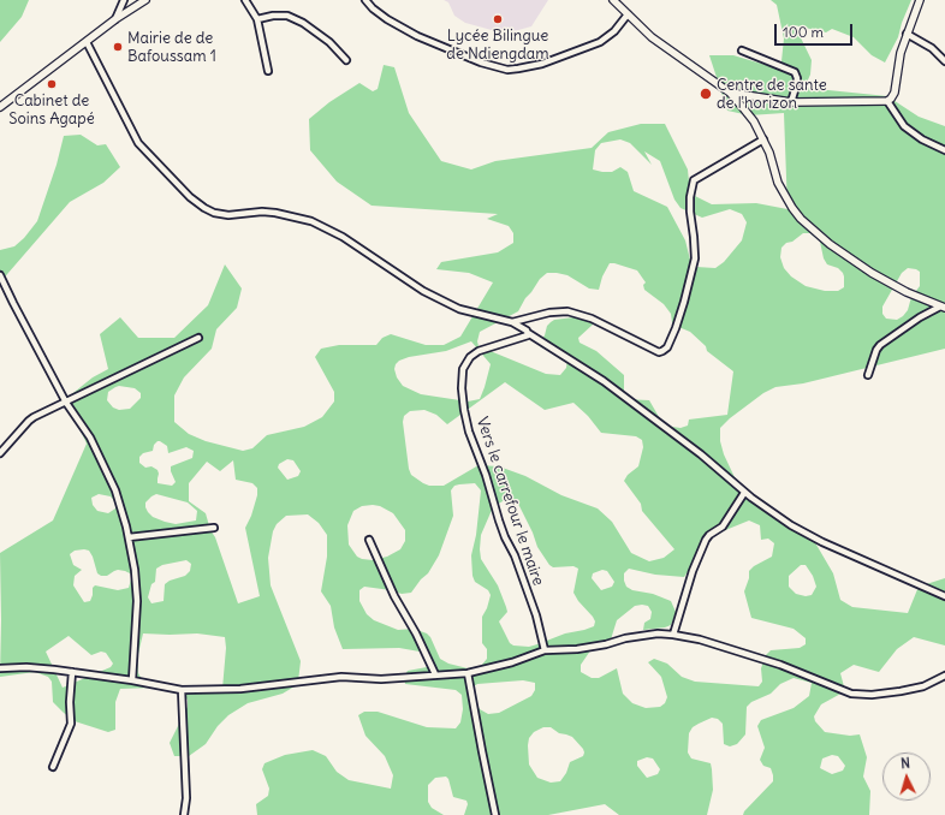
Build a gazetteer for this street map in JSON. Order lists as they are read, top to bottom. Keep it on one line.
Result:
{"streets":{"street":["Vers le carrefour le maire"]},"places":["Lycée Bilingue de Ndiengdam","Mairie de de Bafoussam 1","Cabinet de Soins Agapé","Centre de sante de l'horizon"],"scale_bar":"100 m","north":"top"}
